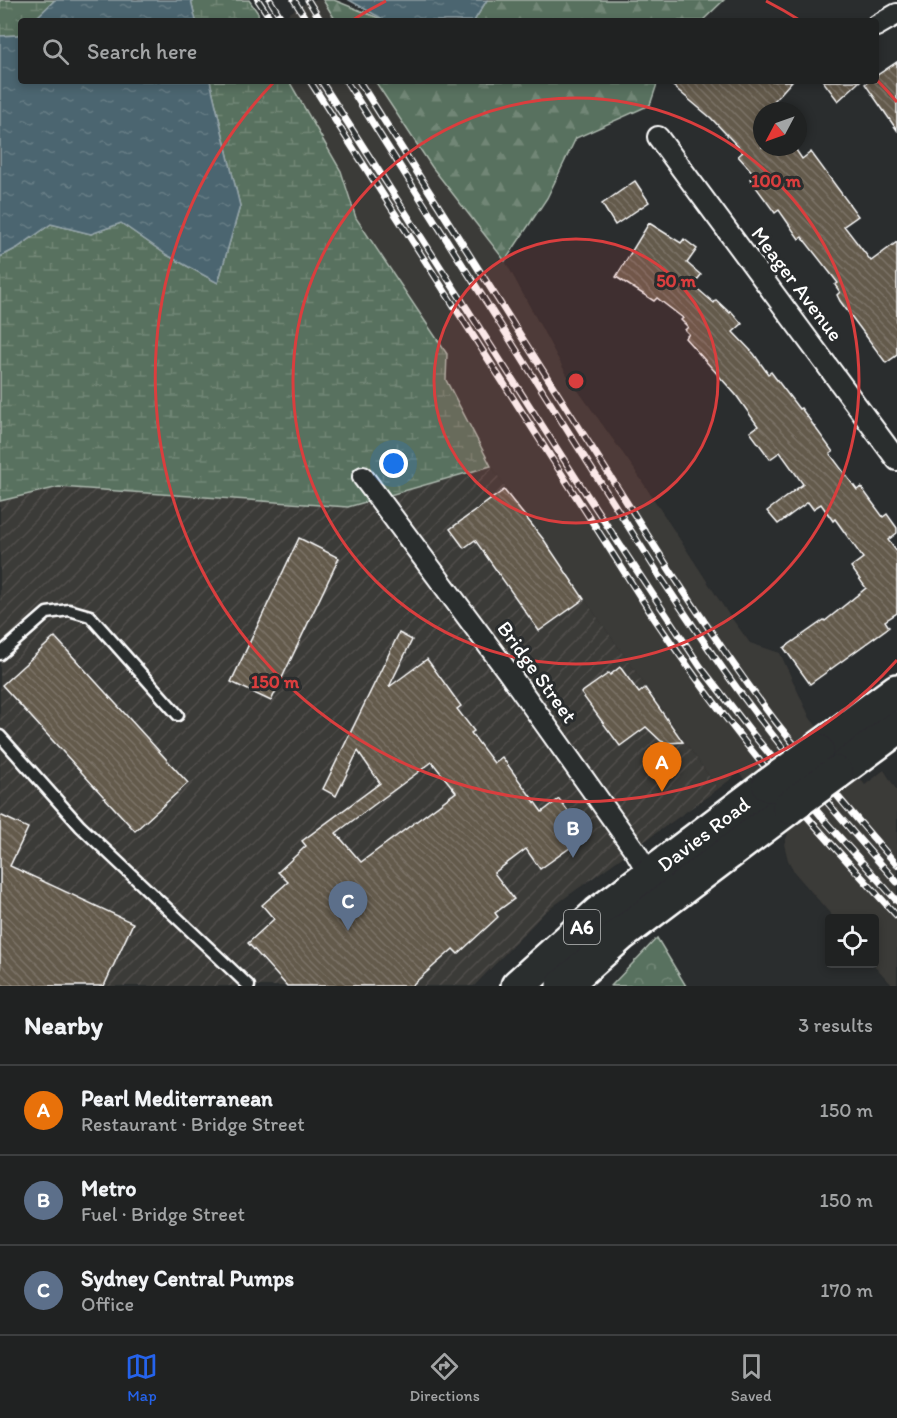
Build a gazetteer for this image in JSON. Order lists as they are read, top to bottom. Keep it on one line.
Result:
{"streets":{"highway":["Davies Road","A6"],"street":["Meager Avenue","Bridge Street"]},"crossings":[["Bridge Street","Davies Road"]],"north":"bottom left","page":{"search":"Search here","pins":["A","B","C"],"heading":["Nearby","3 results"],"list":[{"mark":"A","name":"Pearl Mediterranean","note":"Restaurant · Bridge Street","value":"150 m"},{"mark":"B","name":"Metro","note":"Fuel · Bridge Street","value":"150 m"},{"mark":"C","name":"Sydney Central Pumps","note":"Office","value":"170 m"}],"nav":["Map","Directions","Saved"]},"rings":["100 m","50 m","150 m"]}
